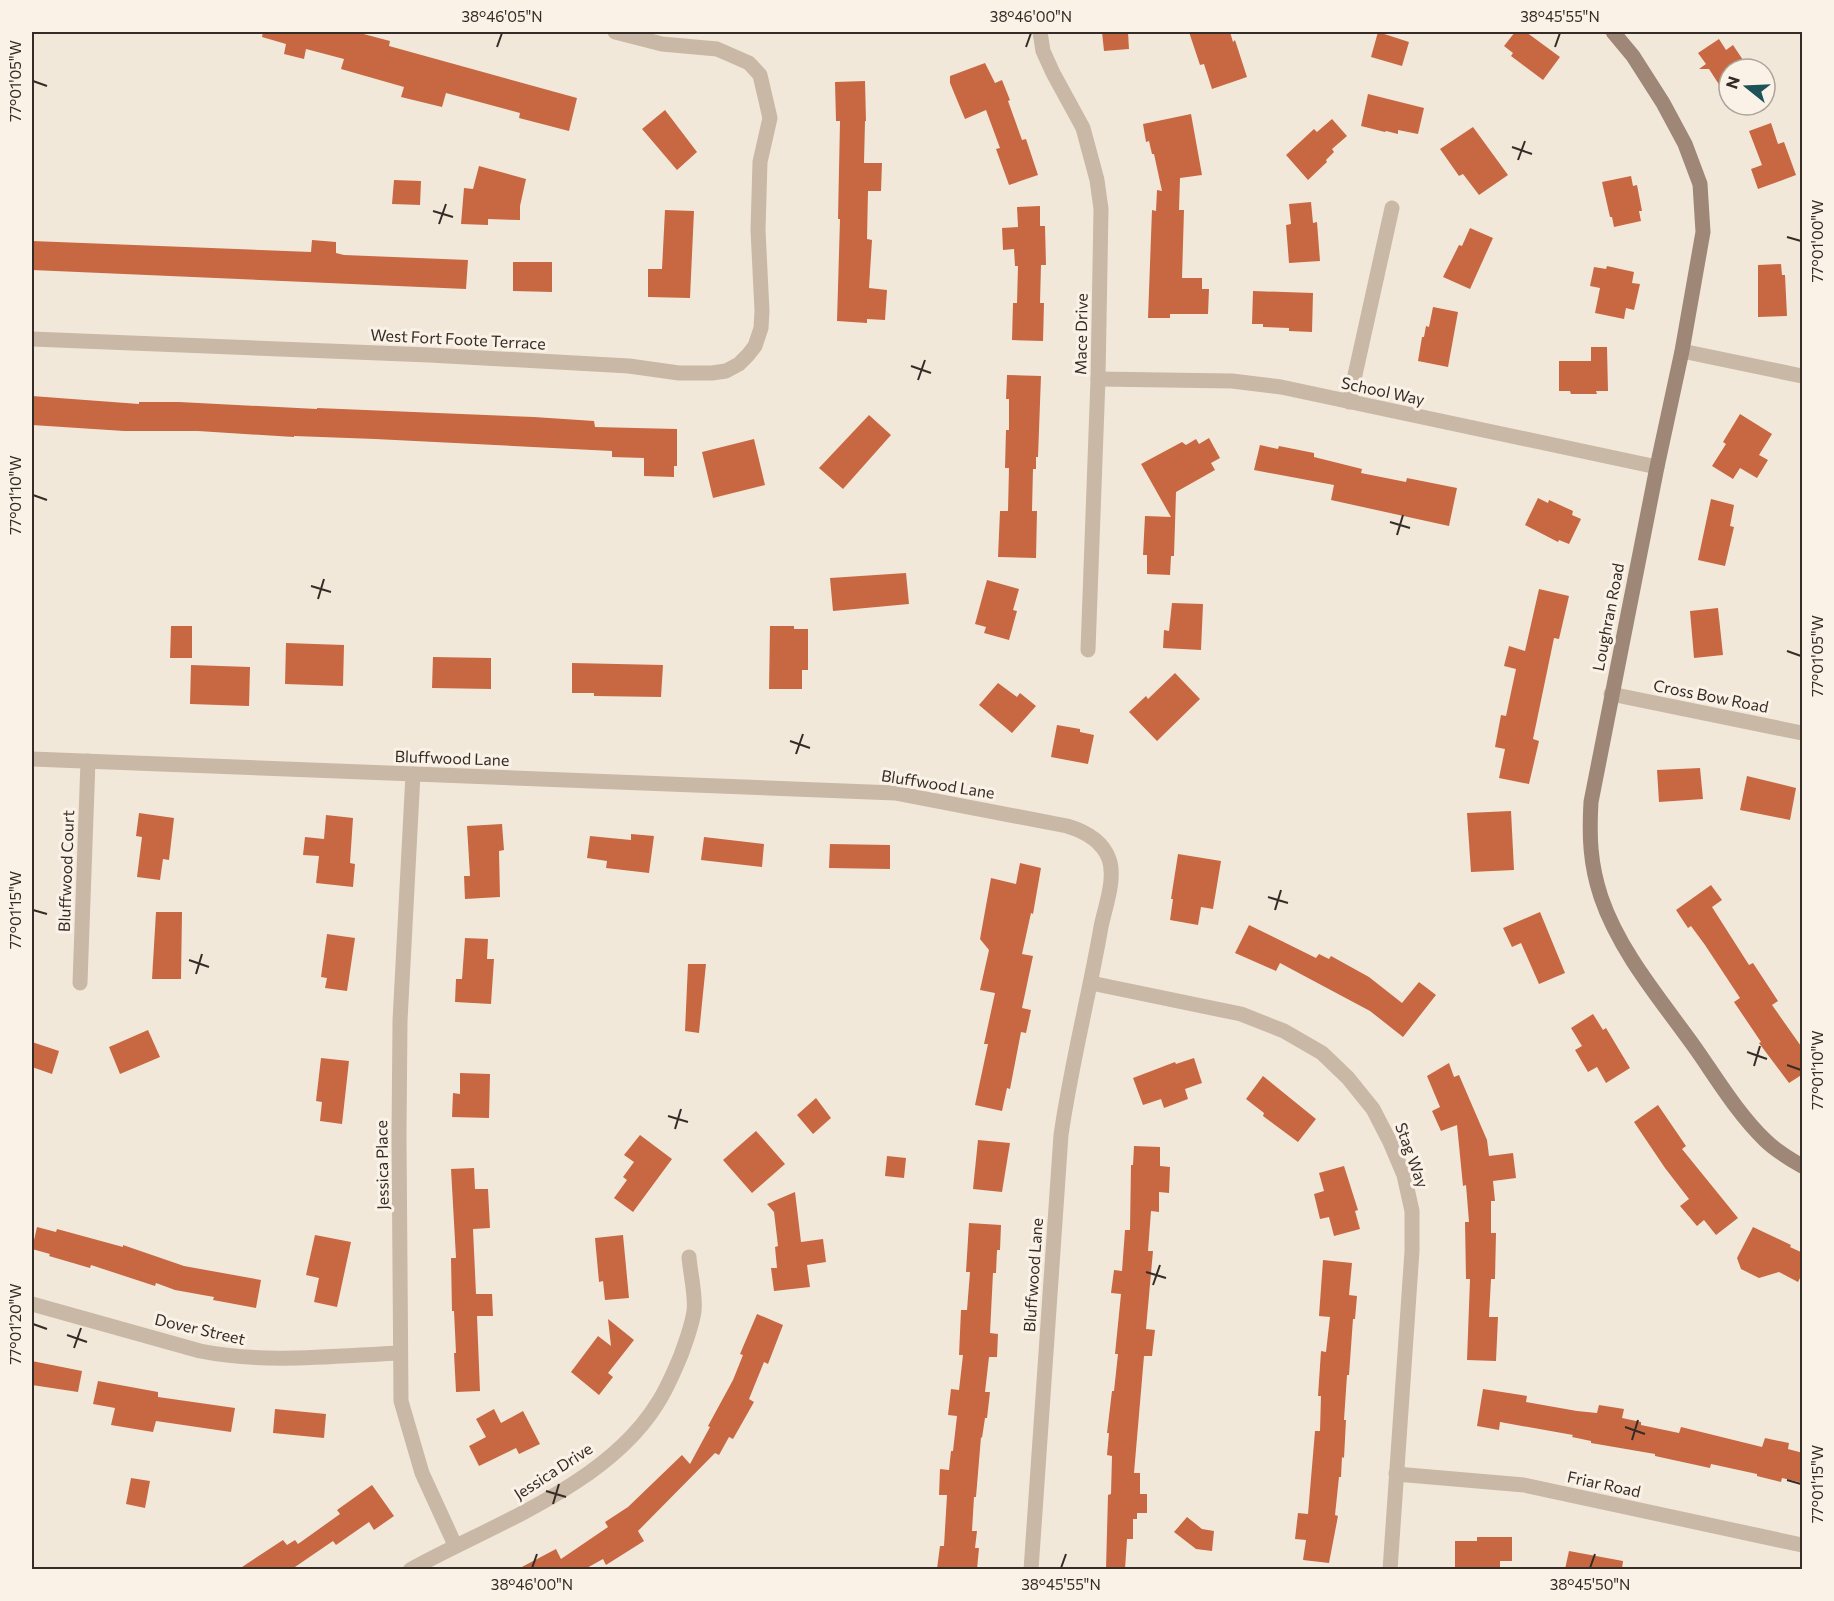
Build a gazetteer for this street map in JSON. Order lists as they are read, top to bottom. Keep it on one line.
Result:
{"streets":{"street":["Mace Drive","West Fort Foote Terrace","School Way","Loughran Road","Cross Bow Road","Bluffwood Lane","Bluffwood Court","Stag Way","Jessica Place","Dover Street","Jessica Drive","Friar Road"]},"crossings":[["Mace Drive","School Way"],["School Way","Loughran Road"],["Loughran Road","Cross Bow Road"],["Bluffwood Lane","Bluffwood Court"],["Bluffwood Lane","Stag Way"],["Bluffwood Lane","Jessica Place"],["Stag Way","Friar Road"],["Jessica Place","Dover Street"],["Jessica Place","Jessica Drive"]],"north":"left","coordinates":["38°46'05\"N","38°46'00\"N","38°45'55\"N","77°01'05\"W","77°01'00\"W","77°01'10\"W","77°01'15\"W","77°01'20\"W","38°45'50\"N"]}
